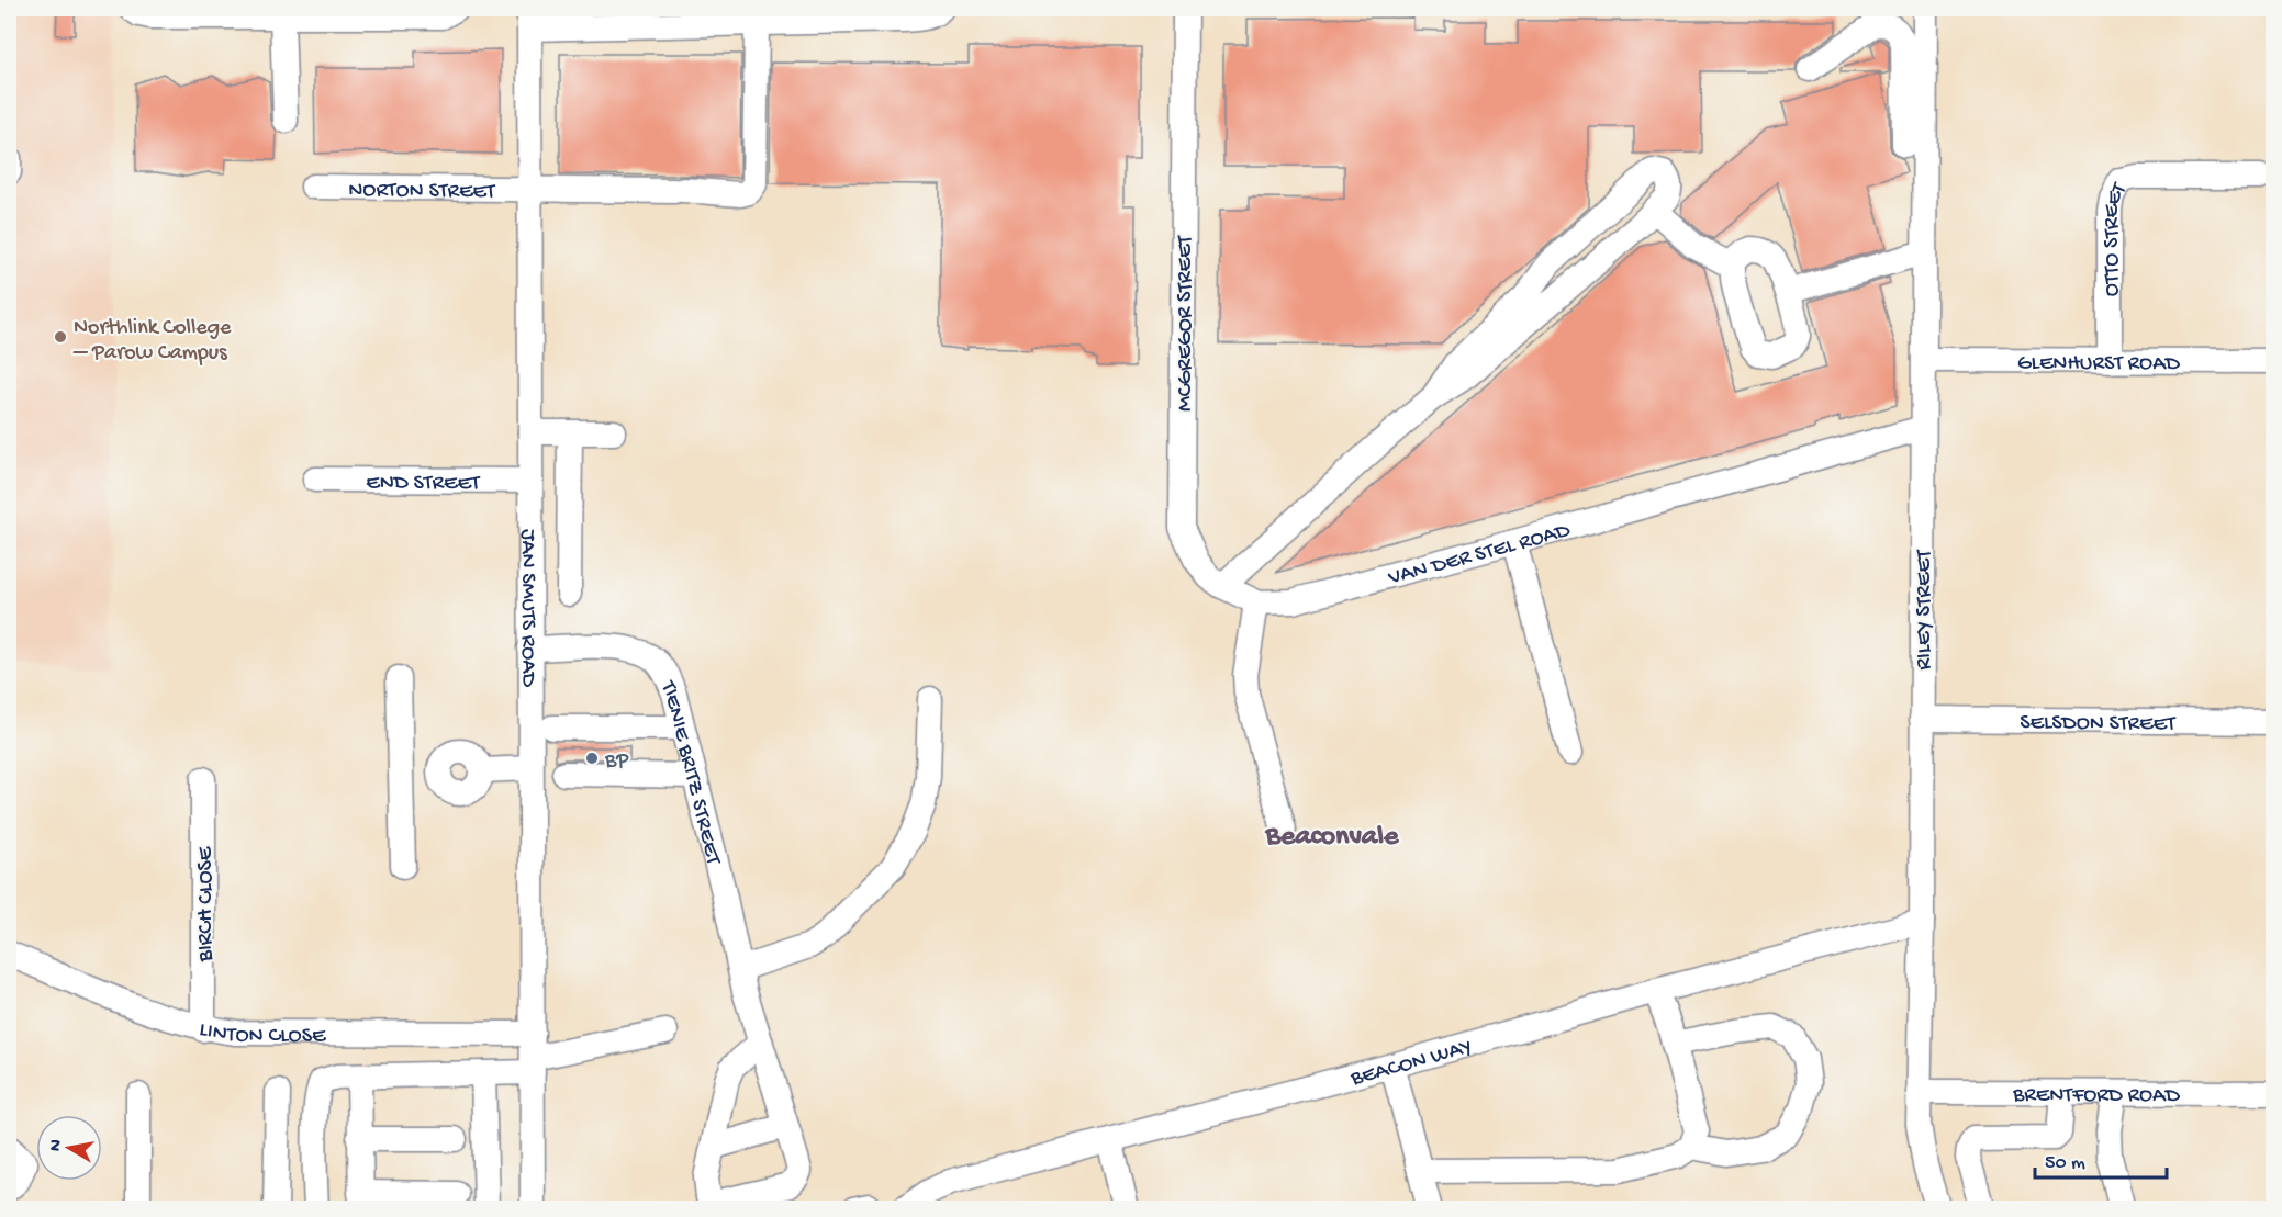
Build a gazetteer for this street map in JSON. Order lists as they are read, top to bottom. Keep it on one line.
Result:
{"streets":{"street":["NORTON STREET","OTTO STREET","MCGREGOR STREET","GLENHURST ROAD","END STREET","VAN DER STEL ROAD","JAN SMUTS ROAD","RILEY STREET","SELSDON STREET","TIENIE BRITZ STREET","BIRCH CLOSE","LINTON CLOSE","BEACON WAY","BRENTFORD ROAD"]},"crossings":[["NORTON STREET","JAN SMUTS ROAD"],["OTTO STREET","GLENHURST ROAD"],["MCGREGOR STREET","VAN DER STEL ROAD"],["GLENHURST ROAD","RILEY STREET"],["END STREET","JAN SMUTS ROAD"],["VAN DER STEL ROAD","RILEY STREET"],["JAN SMUTS ROAD","TIENIE BRITZ STREET"],["JAN SMUTS ROAD","LINTON CLOSE"],["RILEY STREET","SELSDON STREET"],["RILEY STREET","BEACON WAY"],["RILEY STREET","BRENTFORD ROAD"],["BIRCH CLOSE","LINTON CLOSE"]],"districts":["Beaconvale"],"places":["Northlink College – Parow Campus","BP"],"scale_bar":"50 m","north":"left"}
